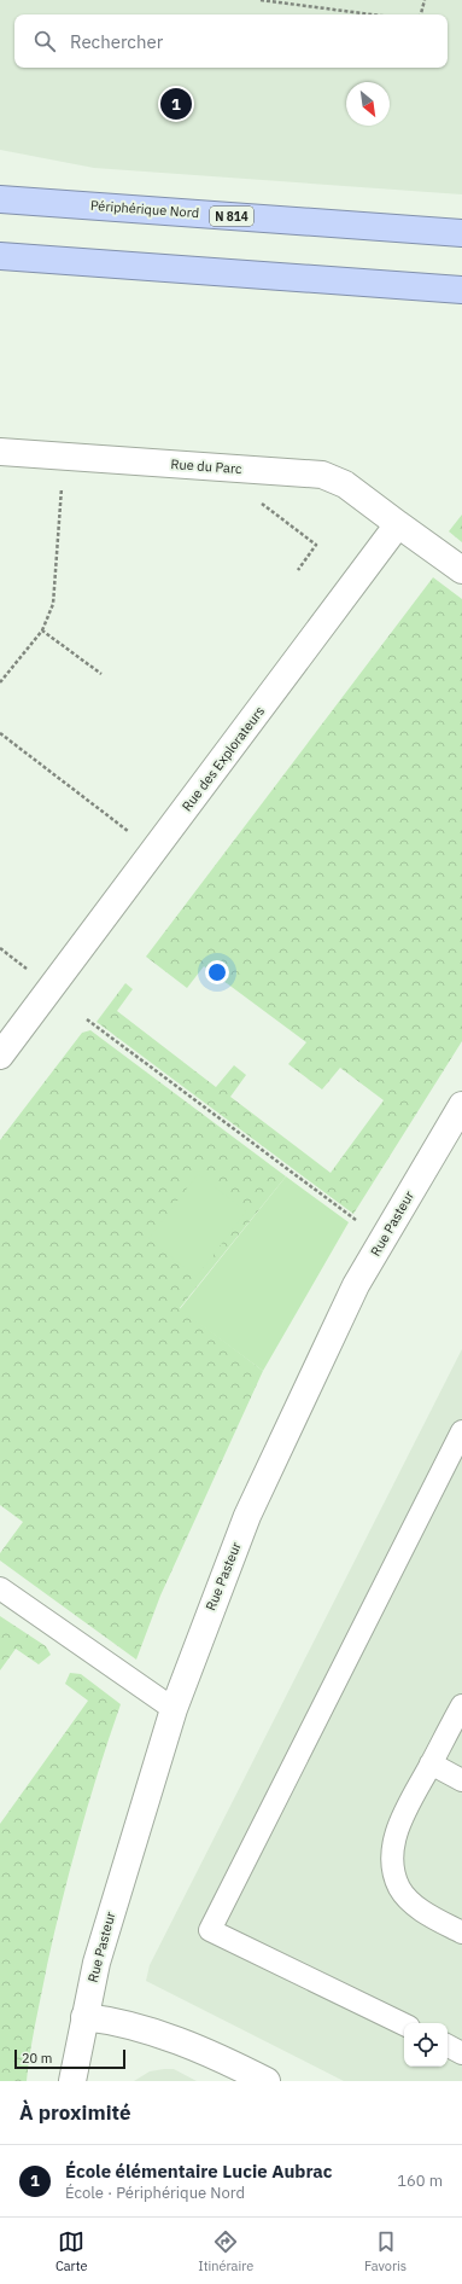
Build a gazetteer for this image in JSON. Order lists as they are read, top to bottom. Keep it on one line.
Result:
{"streets":{"highway":["Périphérique Nord","N 814"],"street":["Rue du Parc","Rue des Explorateurs","Rue Pasteur"]},"crossings":[["Rue du Parc","Rue des Explorateurs"]],"scale_bar":"20 m","north":"bottom right","page":{"search":"Rechercher","pins":"1","scale":"20 m","heading":"À proximité","list":[{"mark":"1","name":"École élémentaire Lucie Aubrac","note":"École · Périphérique Nord","value":"160 m"}],"nav":["Carte","Itinéraire","Favoris"]}}
